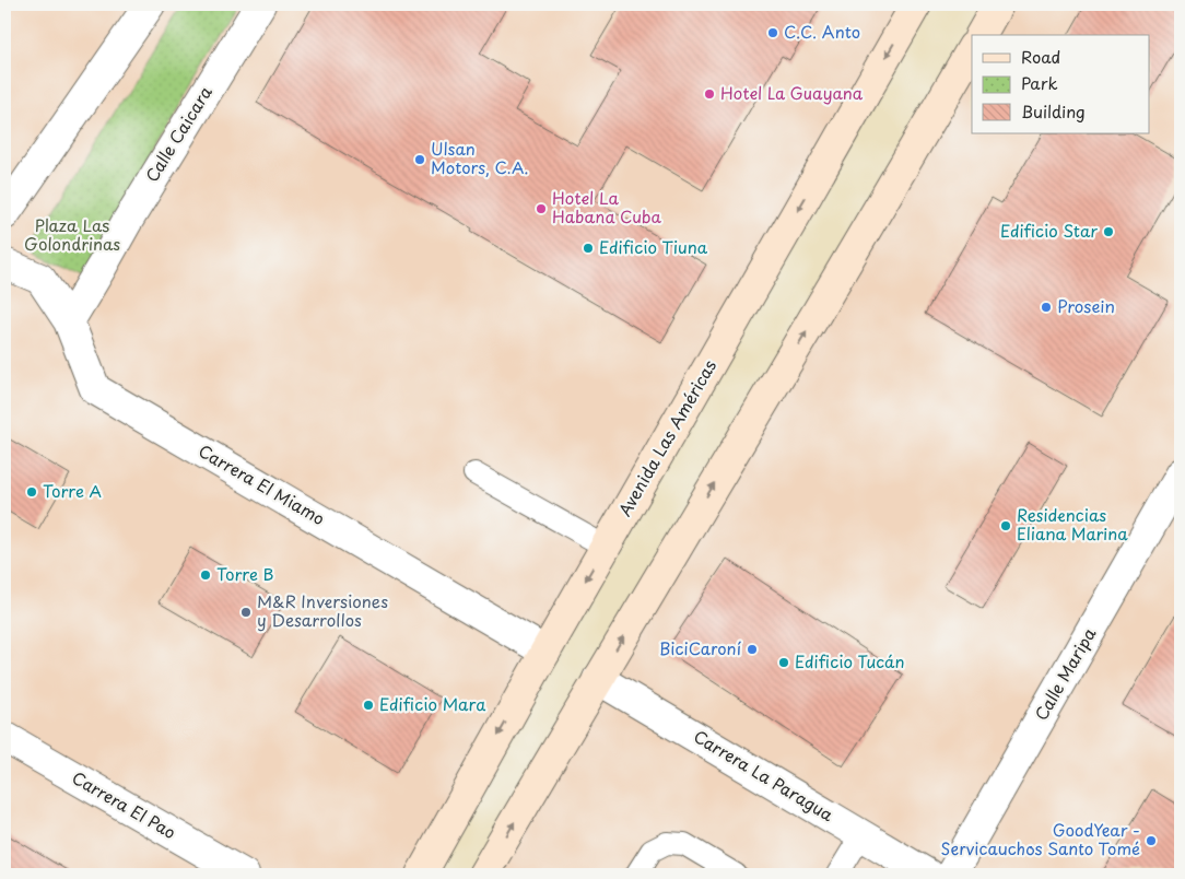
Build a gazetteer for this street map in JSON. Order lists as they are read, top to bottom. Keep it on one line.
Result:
{"streets":{"main road":["Avenida Las Américas"],"street":["Calle Caicara","Carrera El Miamo","Calle Maripa","Carrera La Paragua","Carrera El Pao"]},"crossings":[["Calle Caicara","Carrera El Miamo"],["Avenida Las Américas","Carrera El Miamo"]],"parks":["Plaza Las Golondrinas"],"places":["C.C. Anto","Hotel La Guayana","Ulsan Motors, C.A.","Hotel La Habana Cuba","Edificio Star","Edificio Tiuna","Prosein","Torre A","Residencias Eliana Marina","Torre B","M&R Inversiones y Desarrollos","BiciCaroní","Edificio Tucán","Edificio Mara","GoodYear - Servicauchos Santo Tomé"],"legend":["Road","Park","Building"]}
